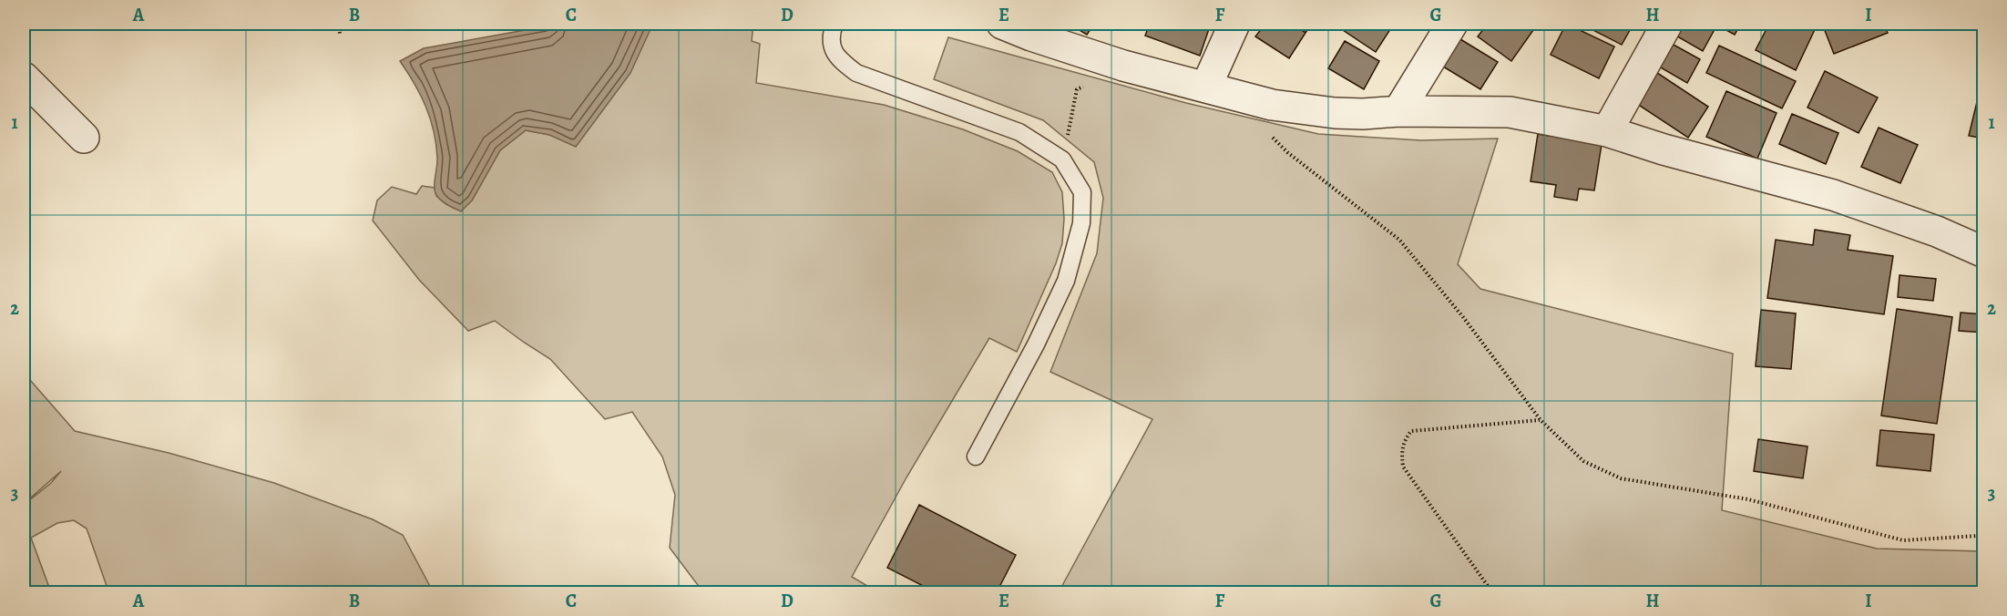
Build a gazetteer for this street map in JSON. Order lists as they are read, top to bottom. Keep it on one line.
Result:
{"grid":{"columns":["A","B","C","D","E","F","G","H","I"],"rows":["1","2","3"]}}
